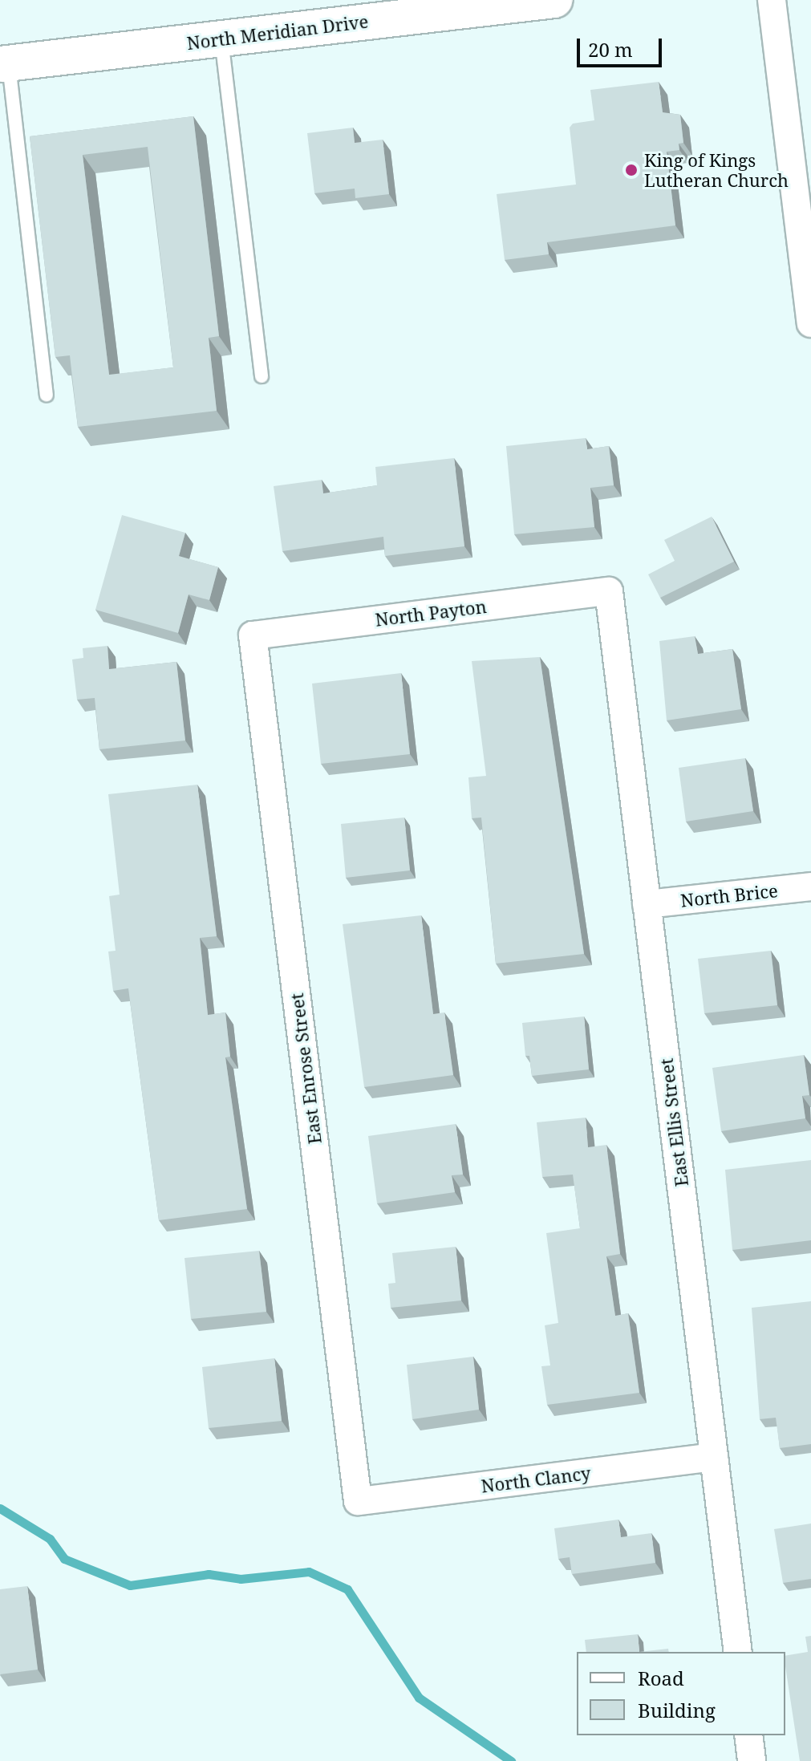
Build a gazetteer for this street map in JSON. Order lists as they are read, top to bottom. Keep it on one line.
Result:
{"streets":{"street":["North Meridian Drive","North Payton","North Brice","East Enrose Street","East Ellis Street","North Clancy"]},"crossings":[["North Payton","East Enrose Street"],["North Payton","East Ellis Street"],["North Brice","East Ellis Street"],["East Enrose Street","North Clancy"],["East Ellis Street","North Clancy"]],"places":["King of Kings Lutheran Church"],"legend":["Road","Building"],"scale_bar":"20 m"}
